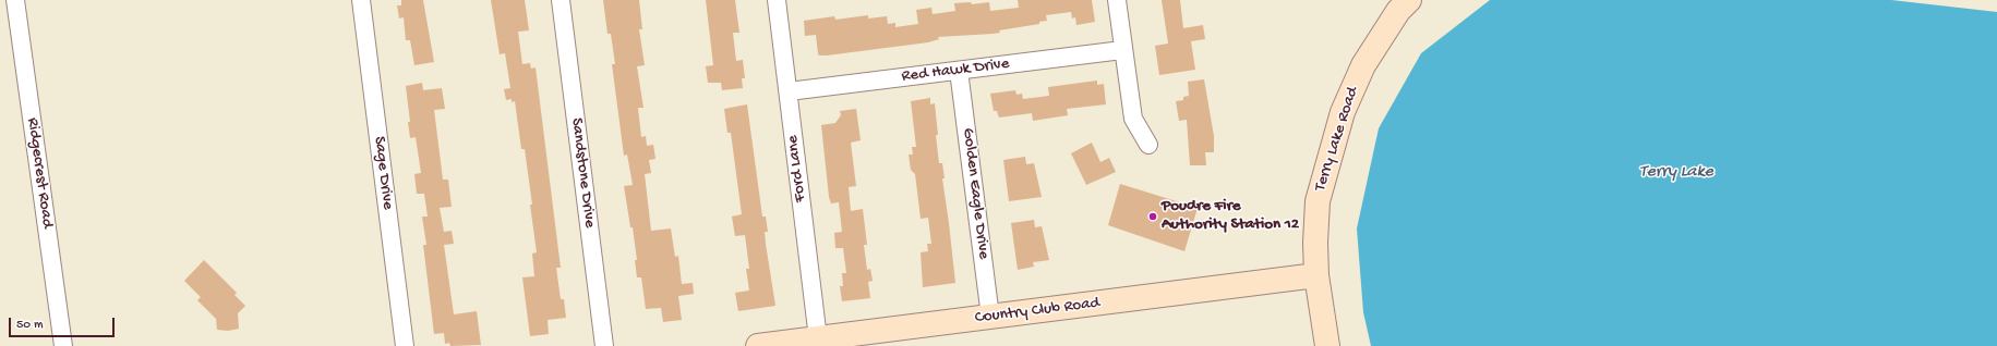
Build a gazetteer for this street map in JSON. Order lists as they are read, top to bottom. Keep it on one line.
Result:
{"streets":{"street":["Red Hawk Drive","Terry Lake Road","Ford Lane","Ridgecrest Road","Sage Drive","Sandstone Drive","Golden Eagle Drive","Country Club Road"]},"crossings":[["Red Hawk Drive","Ford Lane"],["Red Hawk Drive","Golden Eagle Drive"],["Terry Lake Road","Country Club Road"],["Ford Lane","Country Club Road"],["Golden Eagle Drive","Country Club Road"]],"water":["Terry Lake"],"places":["Poudre Fire Authority Station 12"],"scale_bar":"50 m"}
